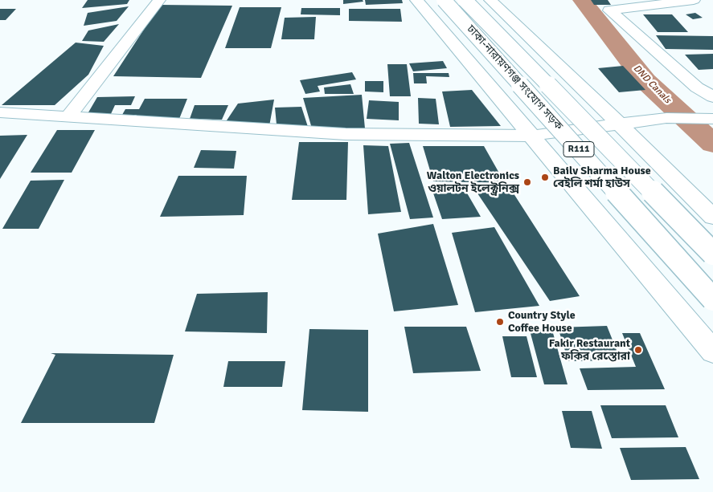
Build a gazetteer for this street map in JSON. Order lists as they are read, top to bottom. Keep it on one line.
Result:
{"streets":{"street":["ঢাকা-নারায়ণগঞ্জ সংযোগ সড়ক","R111"]},"water":["DND Canals"],"places":["Baily Sharma House বেইলি শর্মা হাউস","Walton Electronics ওয়ালটন ইলেক্ট্রনিক্স","Country Style Coffee House","Fakir Restaurant ফকির রেস্তোরা"]}
